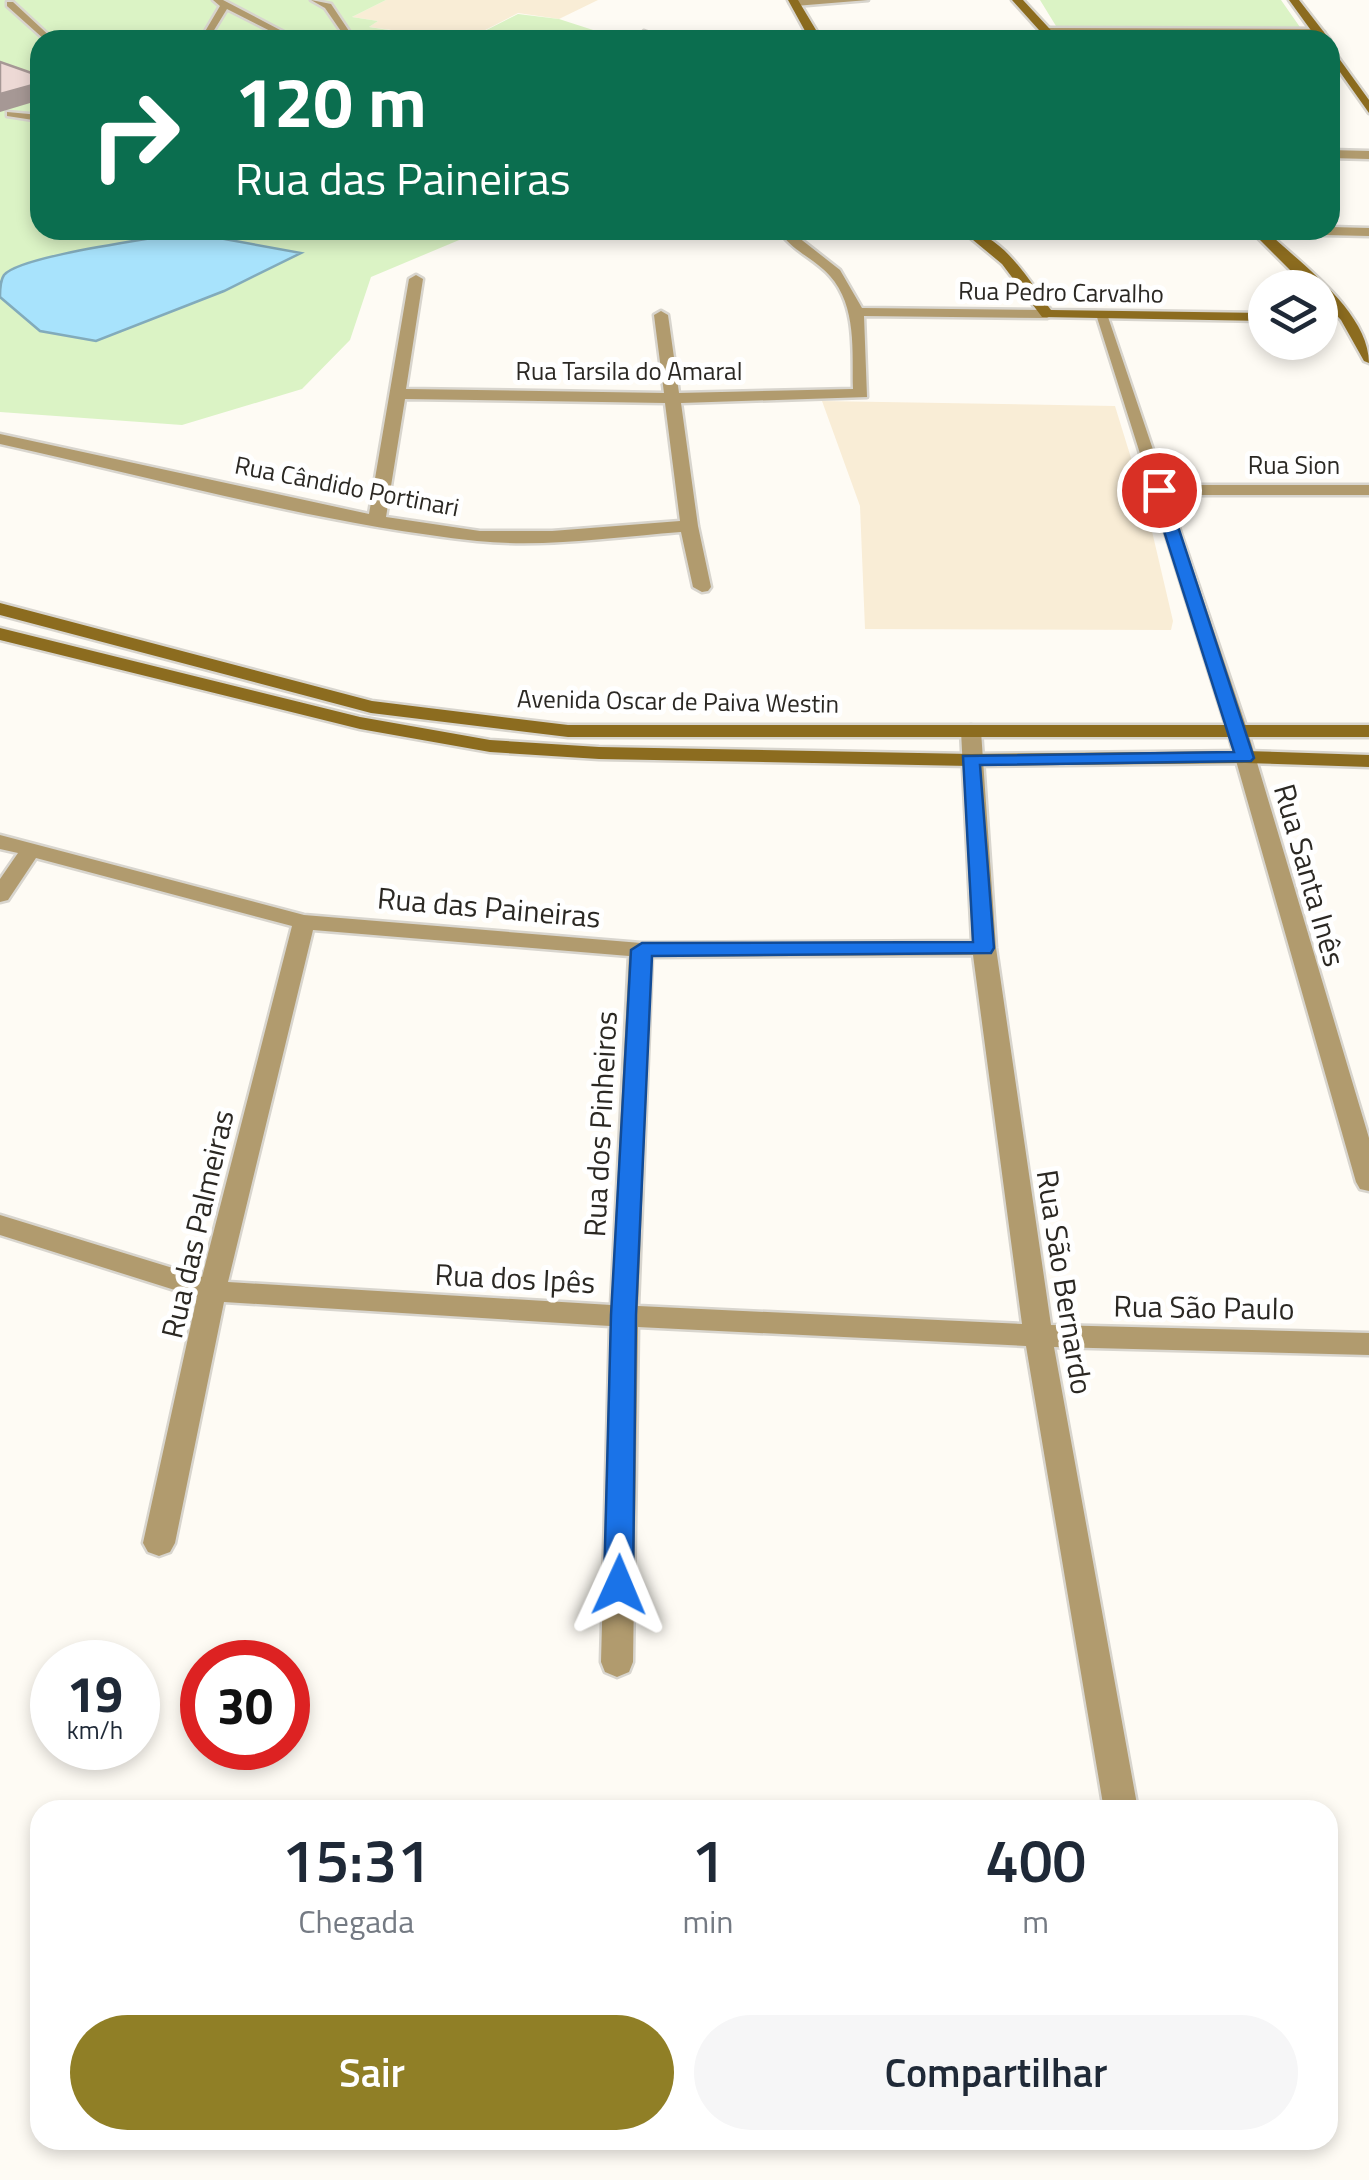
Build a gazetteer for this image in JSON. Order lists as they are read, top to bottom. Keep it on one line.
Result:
{"streets":{"street":["Rua Pedro Carvalho","Rua Tarsila do Amaral","Rua Sion","Rua Cândido Portinari","Avenida Oscar de Paiva Westin","Rua Santa Inês","Rua das Paineiras","Rua dos Pinheiros","Rua das Palmeiras","Rua dos Ipês","Rua São Bernardo","Rua São Paulo"]},"crossings":[["Rua Pedro Carvalho","Rua Tarsila do Amaral"],["Rua Pedro Carvalho","Rua Santa Inês"],["Rua Sion","Rua Santa Inês"],["Avenida Oscar de Paiva Westin","Rua Santa Inês"],["Avenida Oscar de Paiva Westin","Rua São Bernardo"],["Rua das Paineiras","Rua dos Pinheiros"],["Rua das Paineiras","Rua das Palmeiras"],["Rua das Paineiras","Rua São Bernardo"],["Rua dos Pinheiros","Rua dos Ipês"],["Rua das Palmeiras","Rua dos Ipês"],["Rua dos Ipês","Rua São Bernardo"],["Rua dos Ipês","Rua São Paulo"],["Rua São Bernardo","Rua São Paulo"]],"page":{"turn":["120 m","Rua das Paineiras"],"speed":"19 km/h","limit":"30","eta":["15:31","Chegada","1","min","400","m"],"buttons":["Sair","Compartilhar"]}}
